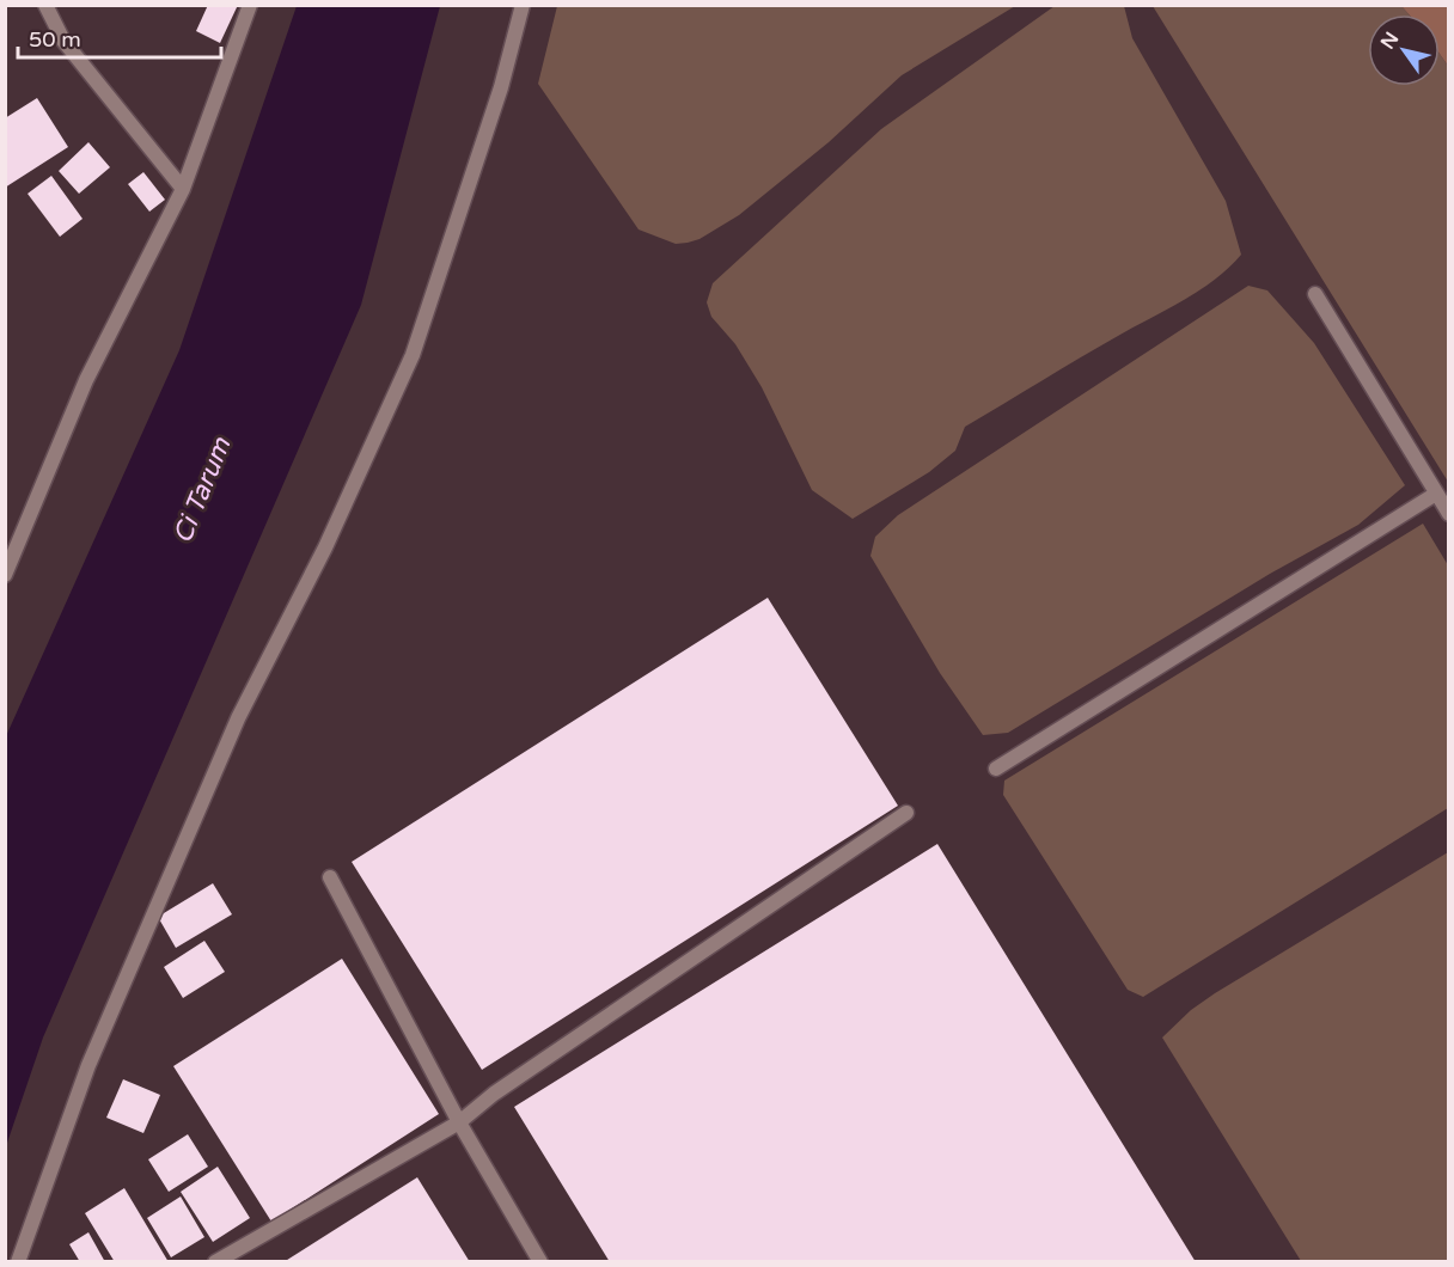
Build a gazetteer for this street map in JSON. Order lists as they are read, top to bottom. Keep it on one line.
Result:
{"water":["Ci Tarum"],"scale_bar":"50 m","north":"top left"}
